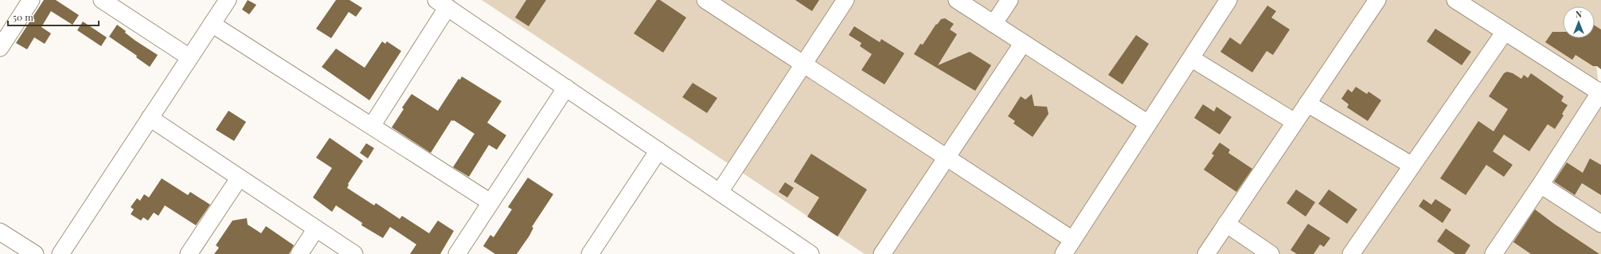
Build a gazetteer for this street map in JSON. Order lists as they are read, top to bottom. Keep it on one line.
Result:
{"scale_bar":"50 m","north":"top"}
